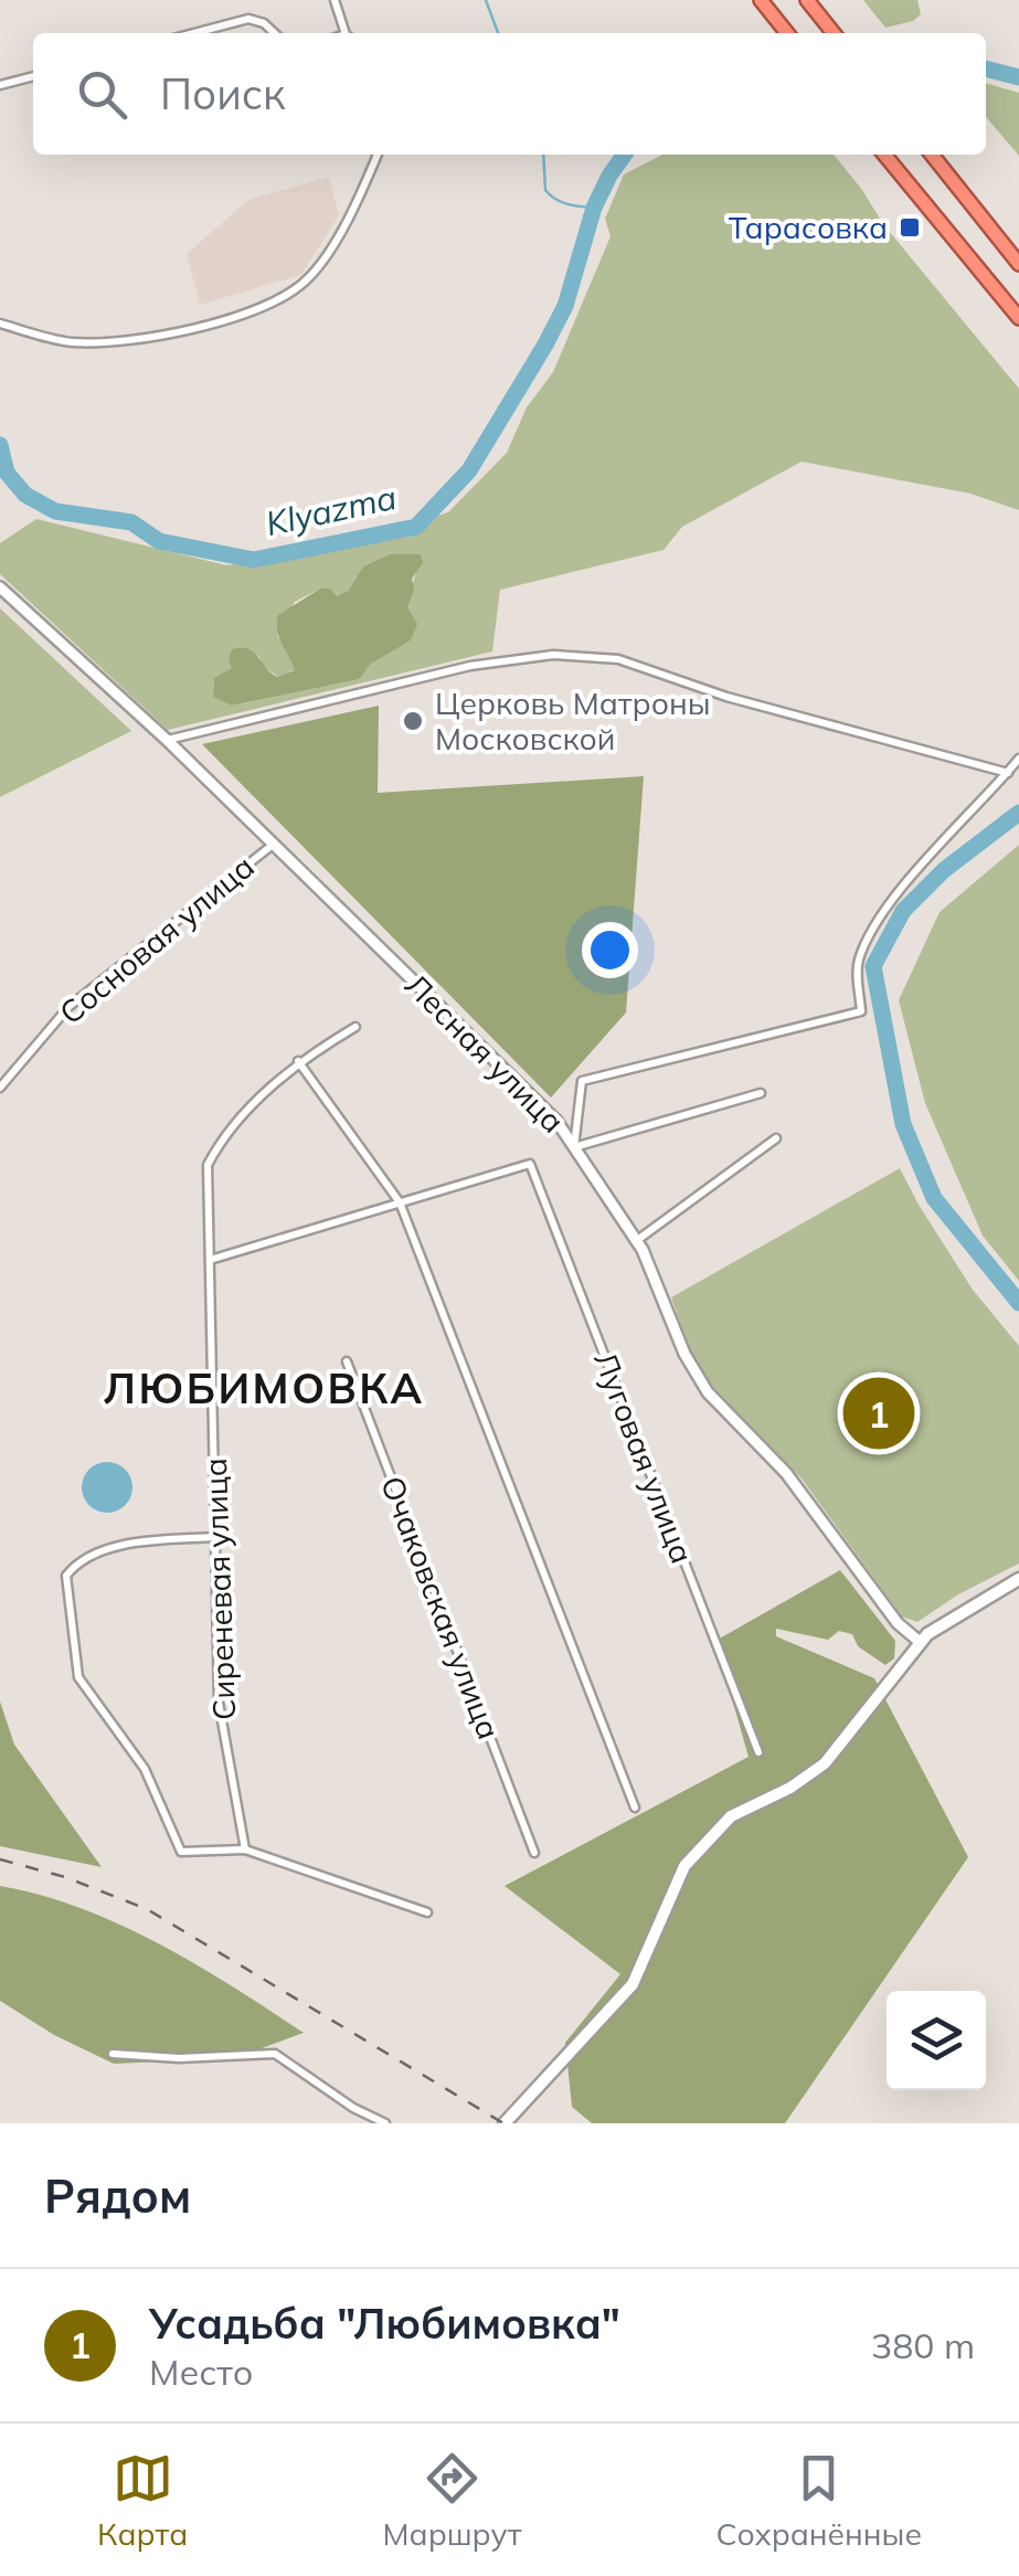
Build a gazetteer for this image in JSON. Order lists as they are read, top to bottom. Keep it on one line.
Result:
{"streets":{"street":["Сосновая улица","Лесная улица","Луговая улица","Сиреневая улица","Очаковская улица"]},"crossings":[["Сосновая улица","Лесная улица"]],"districts":["ЛЮБИМОВКА"],"water":["Klyazma"],"places":{"transit":["Тарасовка"],"other":["Церковь Матроны Московской"]},"page":{"search":"Поиск","pins":"1","heading":"Рядом","list":[{"mark":"1","name":"Усадьба \"Любимовка\"","note":"Место","value":"380 m"}],"nav":["Карта","Маршрут","Сохранённые"]}}
